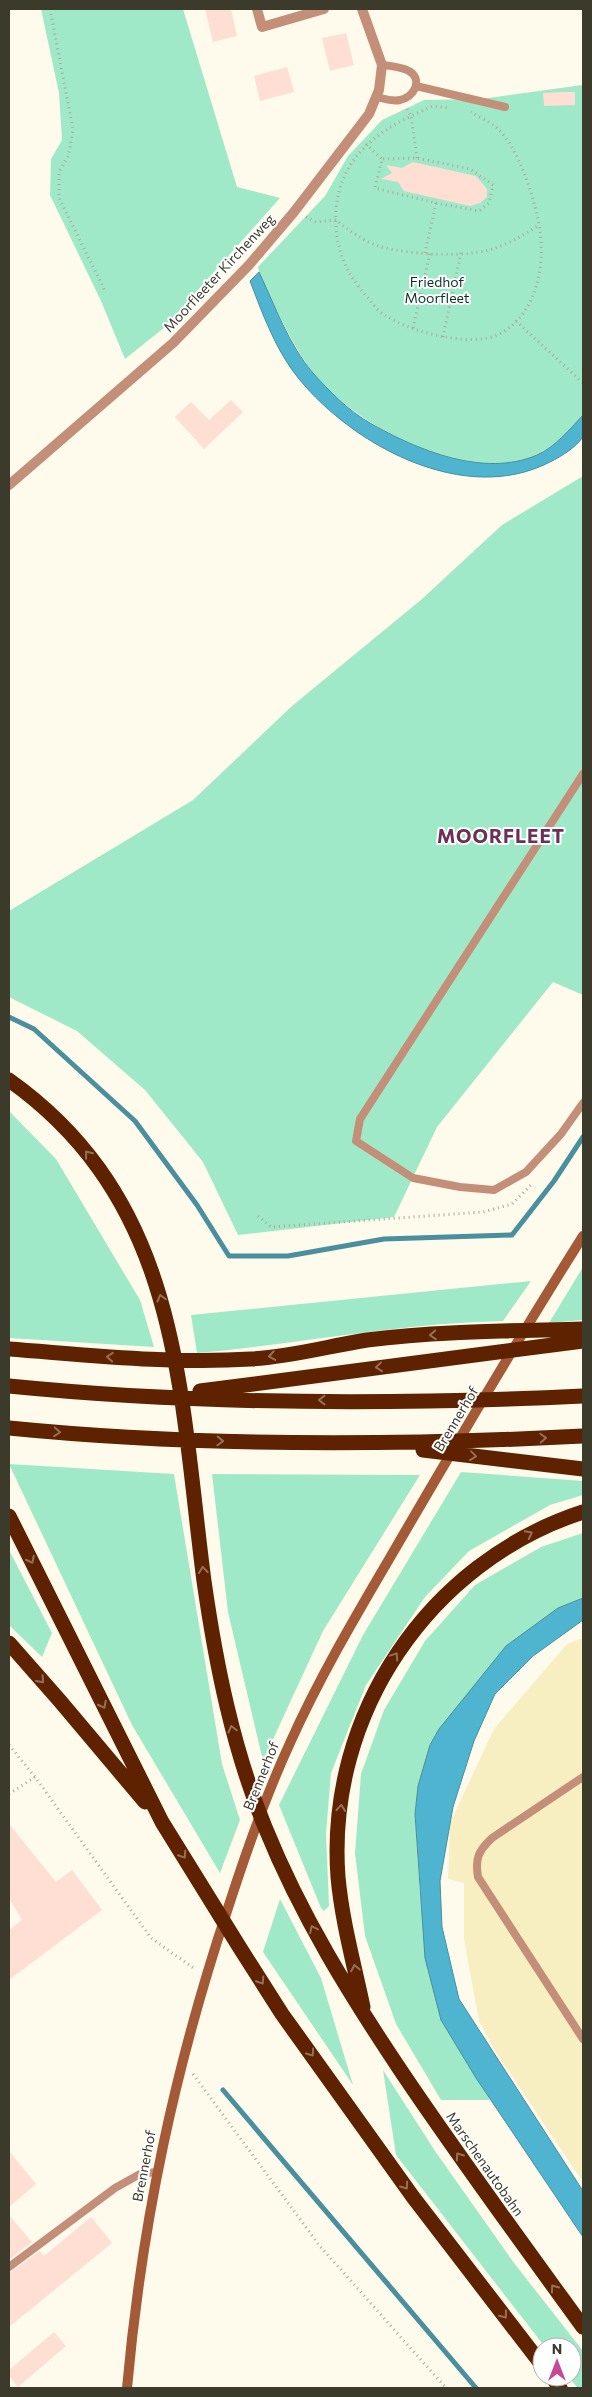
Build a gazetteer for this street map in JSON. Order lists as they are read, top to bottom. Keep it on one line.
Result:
{"streets":{"highway":["Marschenautobahn"],"street":["Moorfleeter Kirchenweg","Brennerhof"]},"districts":["MOORFLEET"],"parks":["Friedhof Moorfleet"],"north":"top"}
